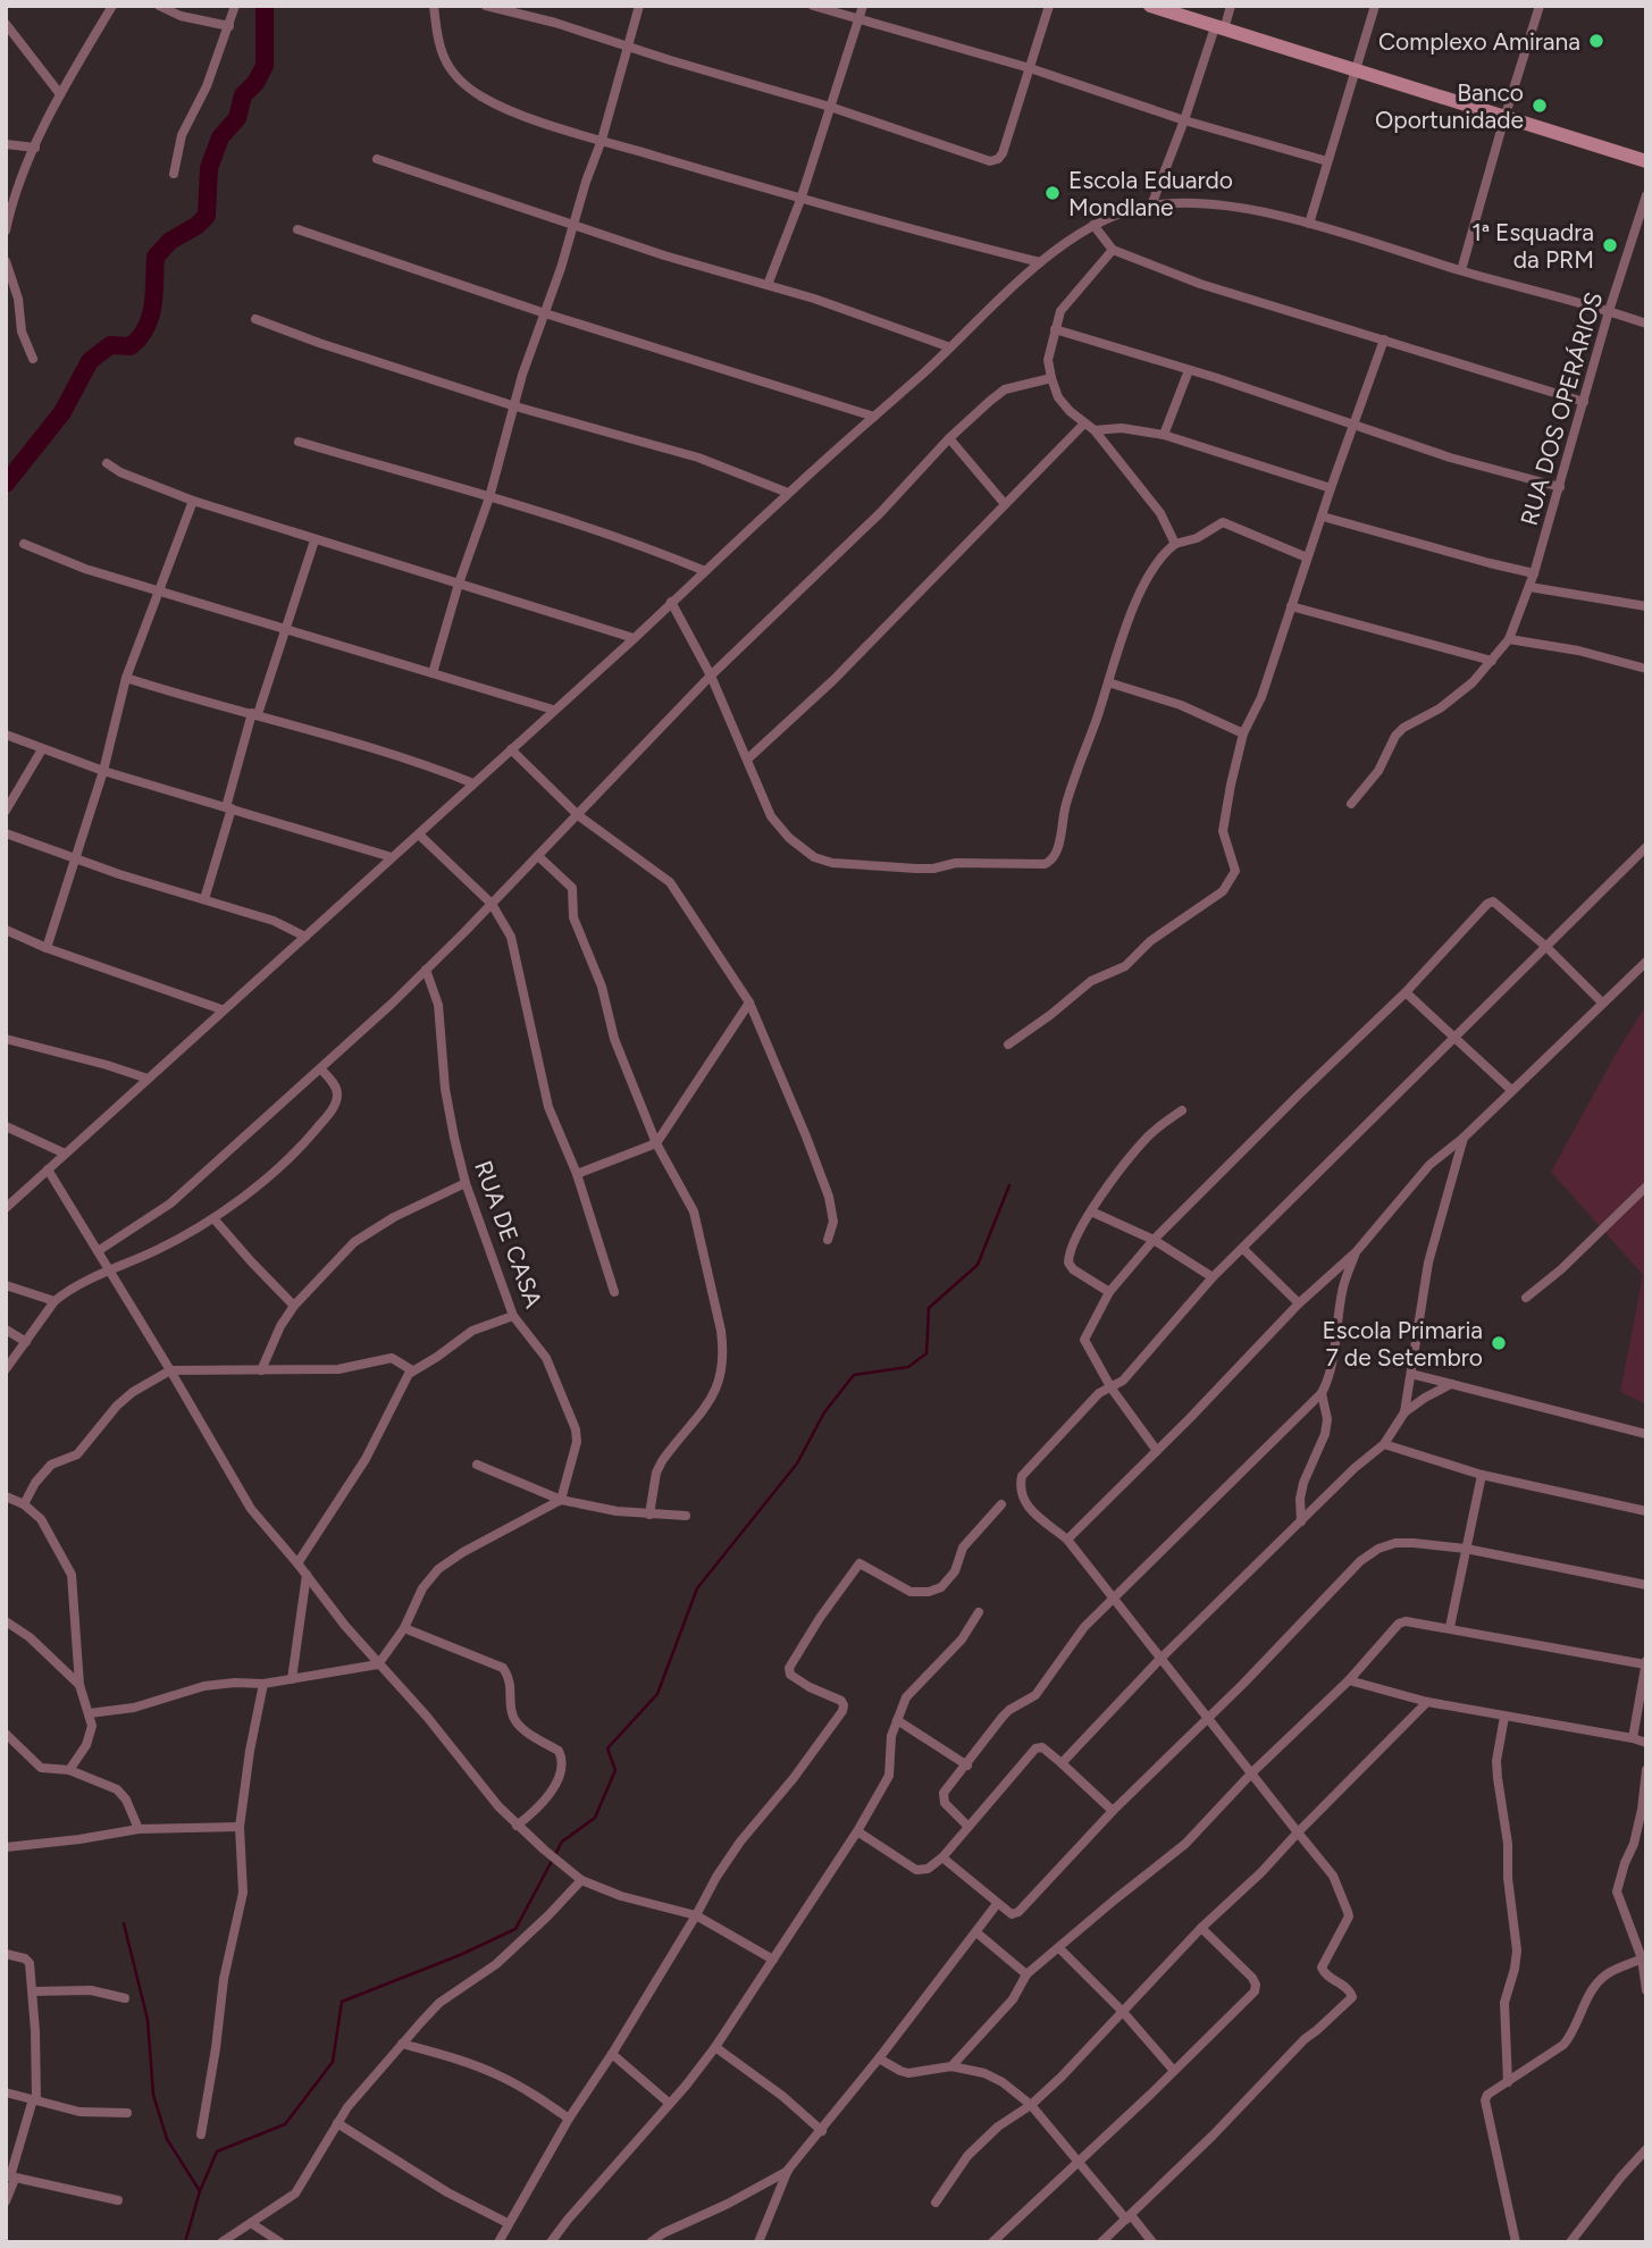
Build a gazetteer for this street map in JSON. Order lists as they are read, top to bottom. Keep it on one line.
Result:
{"streets":{"street":["RUA DOS OPERÁRIOS","RUA DE CASA"]},"places":["Complexo Amirana","Banco Oportunidade","Escola Eduardo Mondlane","1ª Esquadra da PRM","Escola Primaria 7 de Setembro"]}
